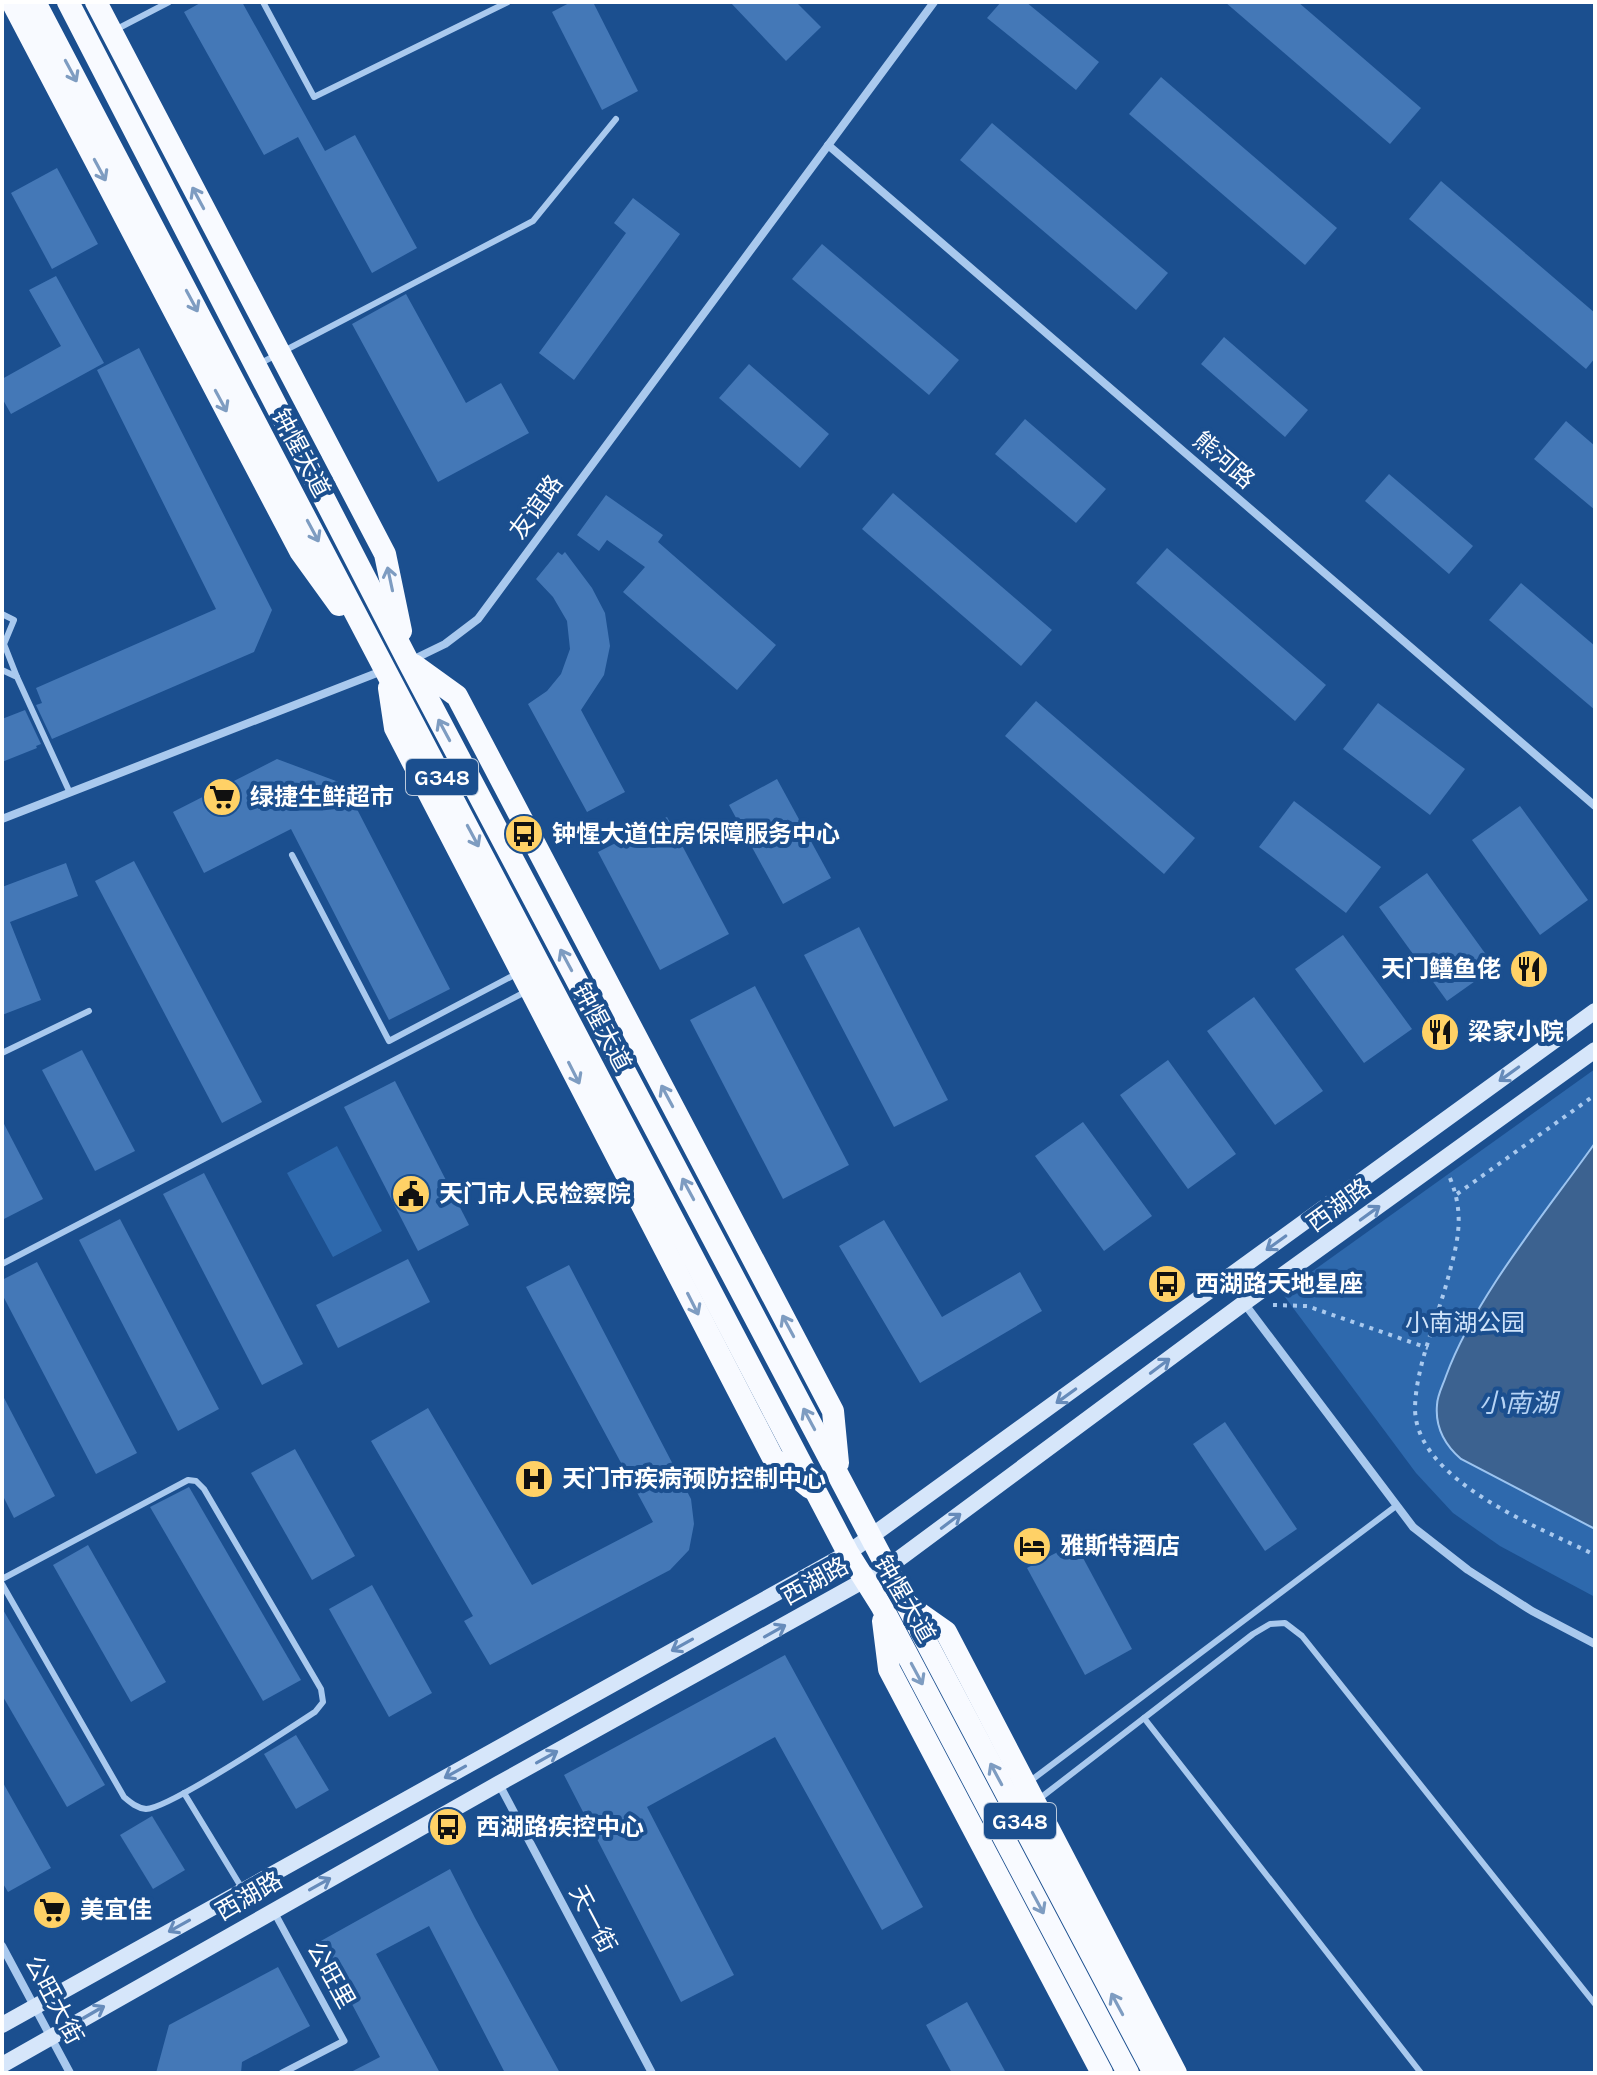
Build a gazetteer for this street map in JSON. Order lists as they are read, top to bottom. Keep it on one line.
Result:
{"streets":{"highway":["钟惺大道","G348"],"main road":["西湖路"],"street":["熊河路","友谊路","天一街","公旺里","公旺大街"]},"crossings":[["钟惺大道","友谊路"],["钟惺大道","西湖路"],["熊河路","友谊路"],["西湖路","天一街"],["西湖路","公旺里"],["西湖路","公旺大街"]],"water":["小南湖"],"parks":["小南湖公园"],"places":{"supermarket":["绿捷生鲜超市","美宜佳"],"bus stop":["钟惺大道住房保障服务中心","西湖路天地星座","西湖路疾控中心"],"restaurant":["天门鳝鱼佬","梁家小院"],"public building":["天门市人民检察院"],"hospital":["天门市疾病预防控制中心"],"hotel":["雅斯特酒店"]}}
